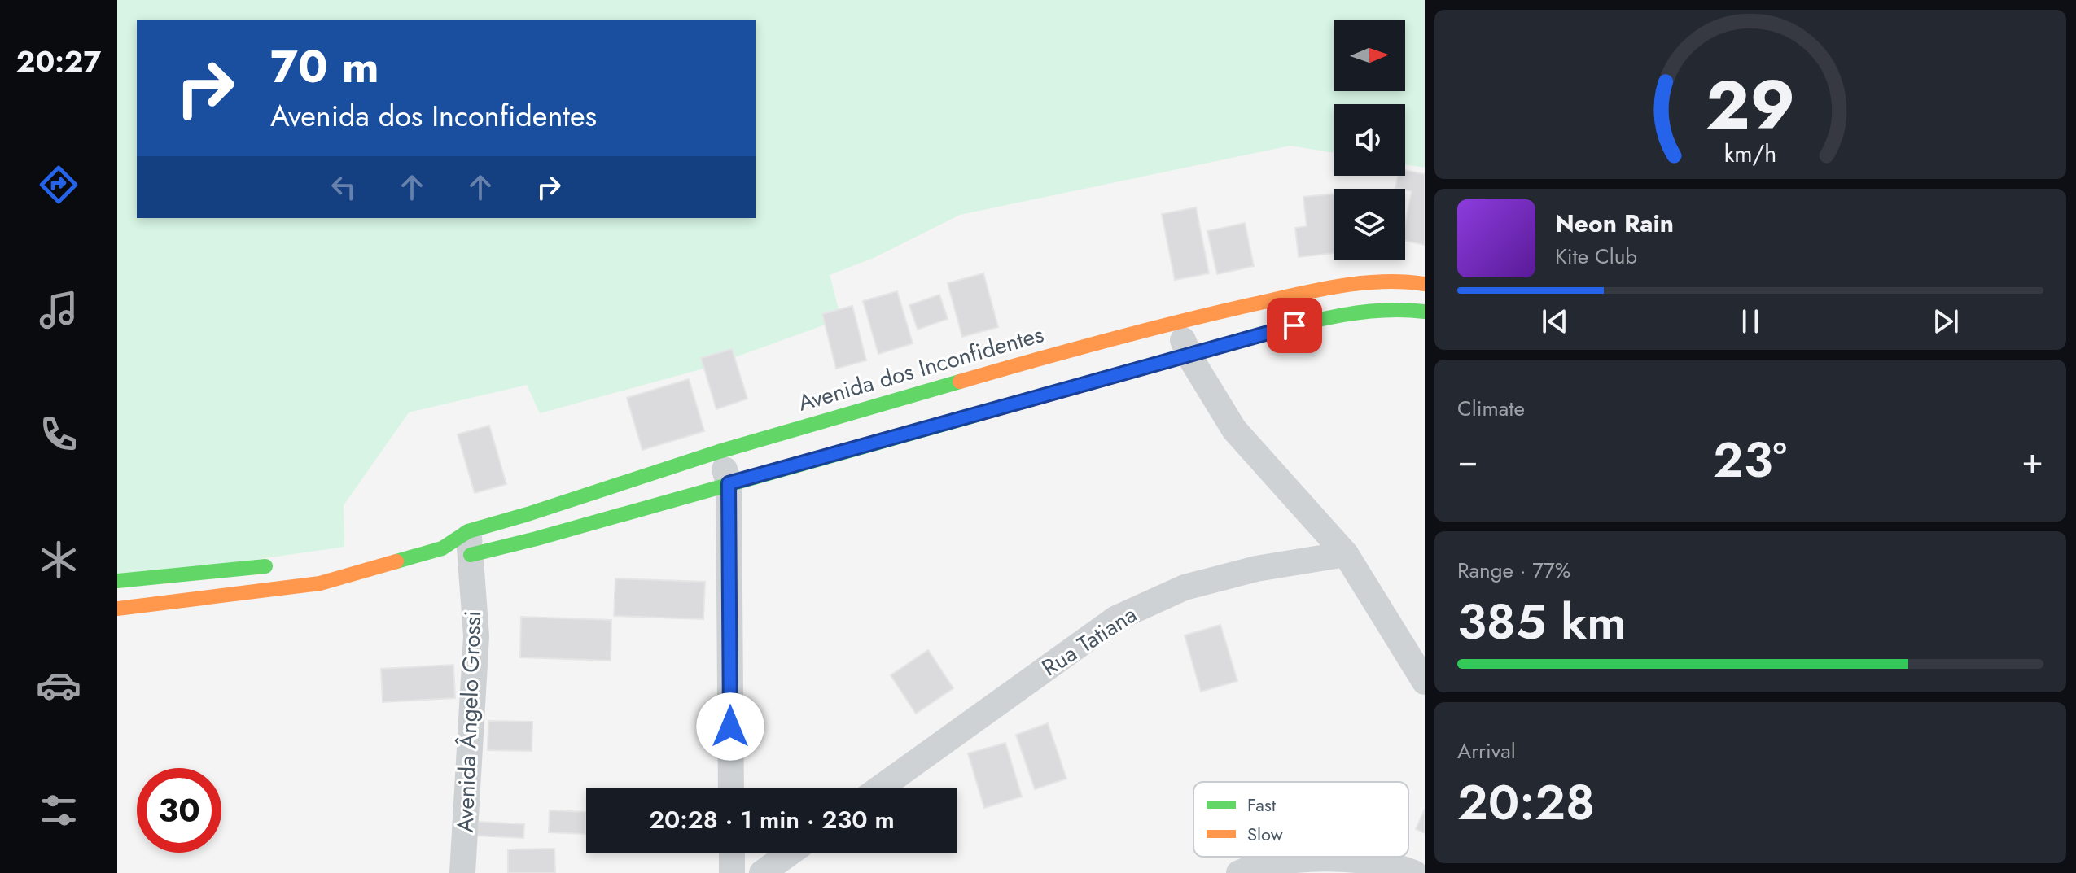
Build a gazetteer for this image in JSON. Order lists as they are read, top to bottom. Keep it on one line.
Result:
{"streets":{"street":["Avenida dos Inconfidentes","Rua Tatiana","Avenida Ângelo Grossi"]},"crossings":[["Avenida dos Inconfidentes","Avenida Ângelo Grossi"]],"legend":["Fast","Slow"],"north":"right","page":{"tabs":"20:27","turn":["70 m","Avenida dos Inconfidentes"],"song":["Neon Rain","Kite Club"],"tile":["Climate",["Range · 77%","385 km"],["Arrival","20:28"]],"heat":["−","23°","+"],"limit":"30","trip":"20:28 · 1 min · 230 m","gauge":["29","km/h"]}}
